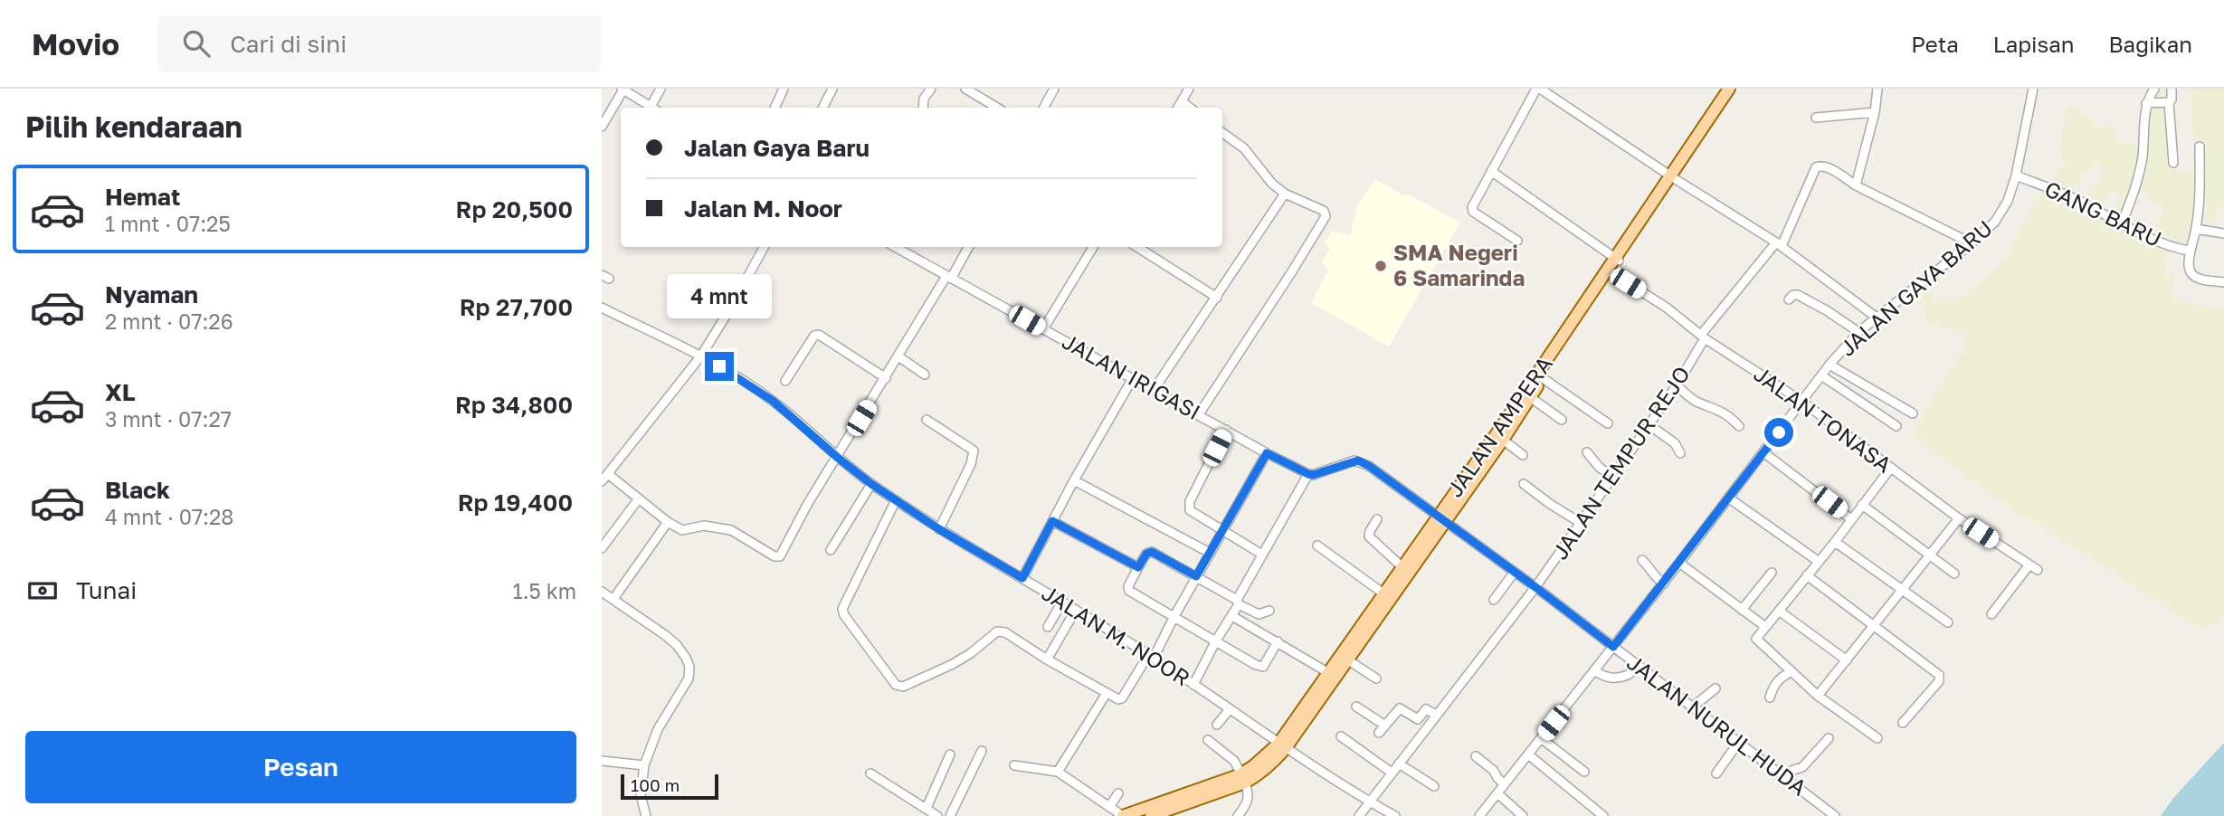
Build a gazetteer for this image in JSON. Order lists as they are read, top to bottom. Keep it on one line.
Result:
{"streets":{"main road":["JALAN AMPERA"],"street":["GANG BARU","JALAN GAYA BARU","JALAN IRIGASI","JALAN TONASA","JALAN TEMPUR REJO","JALAN M. NOOR","JALAN NURUL HUDA"]},"crossings":[["GANG BARU","JALAN GAYA BARU"],["JALAN GAYA BARU","JALAN TONASA"],["JALAN GAYA BARU","JALAN NURUL HUDA"],["JALAN TONASA","JALAN AMPERA"],["JALAN TONASA","JALAN TEMPUR REJO"],["JALAN AMPERA","JALAN M. NOOR"],["JALAN AMPERA","JALAN NURUL HUDA"],["JALAN TEMPUR REJO","JALAN M. NOOR"],["JALAN TEMPUR REJO","JALAN NURUL HUDA"]],"places":["SMA Negeri 6 Samarinda"],"scale_bar":"100 m","page":{"header":"Movio","search":"Cari di sini","nav":["Peta","Lapisan","Bagikan"],"heading":"Pilih kendaraan","banner":["Jalan Gaya Baru","Jalan M. Noor"],"list":[{"name":"Hemat","note":"1 mnt · 07:25","value":"Rp 20,500"},{"name":"Nyaman","note":"2 mnt · 07:26","value":"Rp 27,700"},{"name":"XL","note":"3 mnt · 07:27","value":"Rp 34,800"},{"name":"Black","note":"4 mnt · 07:28","value":"Rp 19,400"}],"bubble":"4 mnt","pay":["Tunai","1.5 km"],"buttons":"Pesan","scale":"100 m"}}
